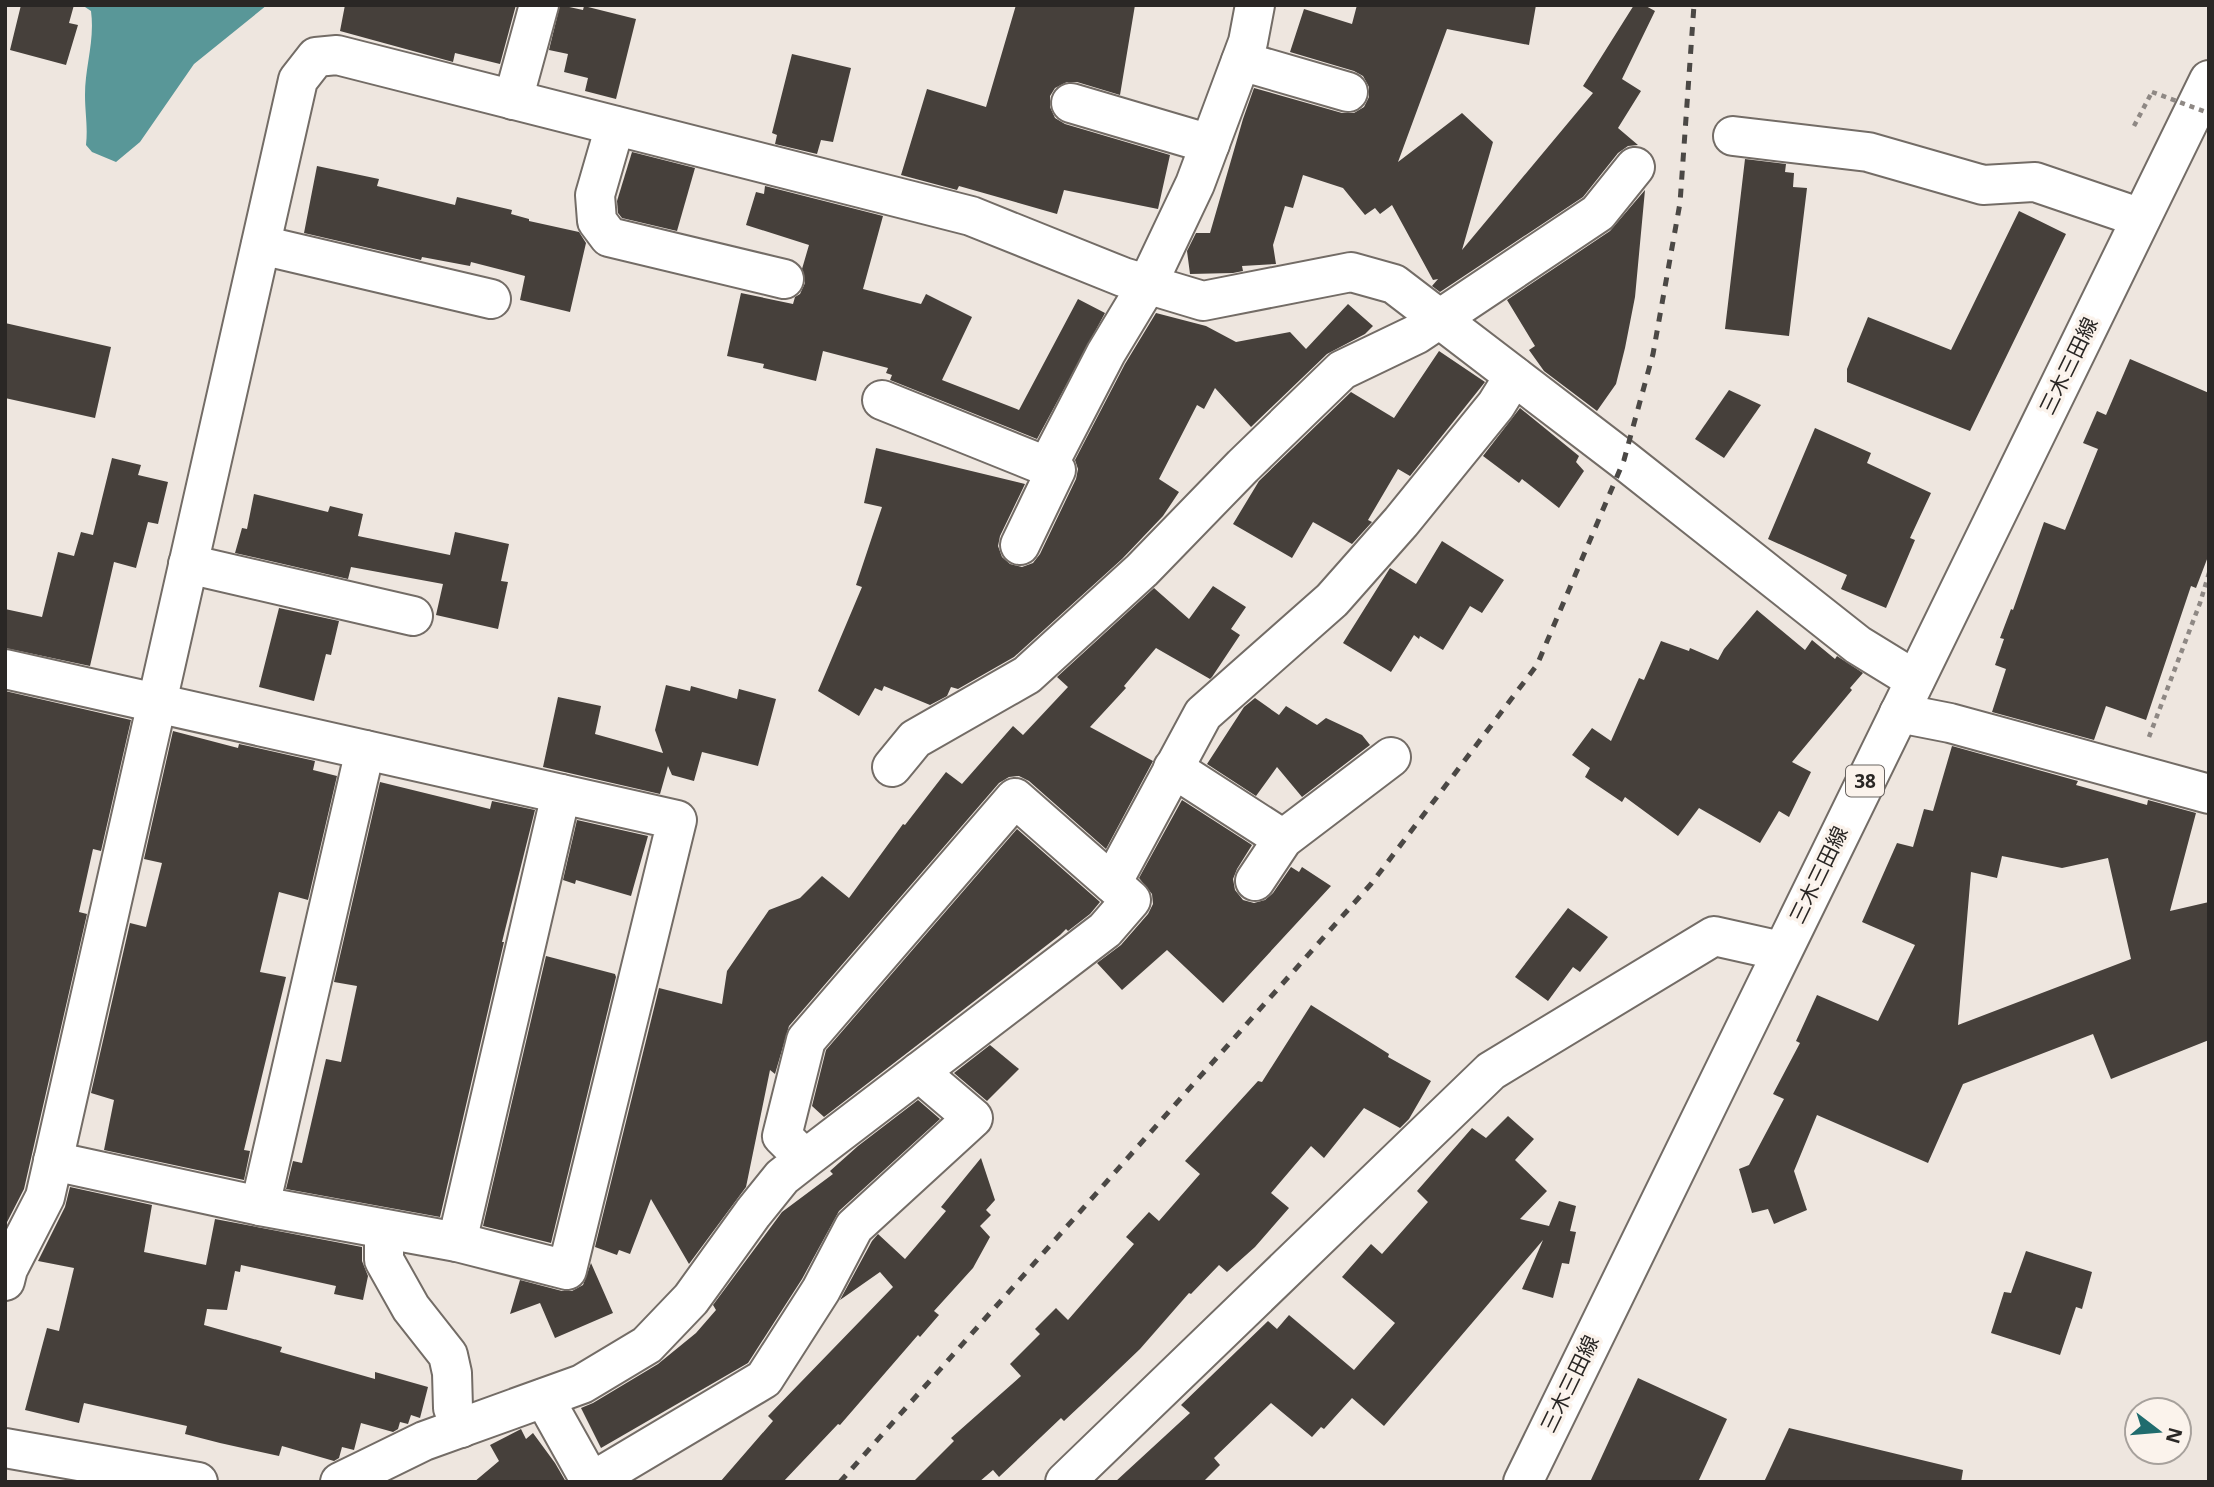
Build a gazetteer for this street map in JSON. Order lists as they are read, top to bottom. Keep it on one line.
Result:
{"streets":{"street":["三木三田線","38"]},"north":"right"}
